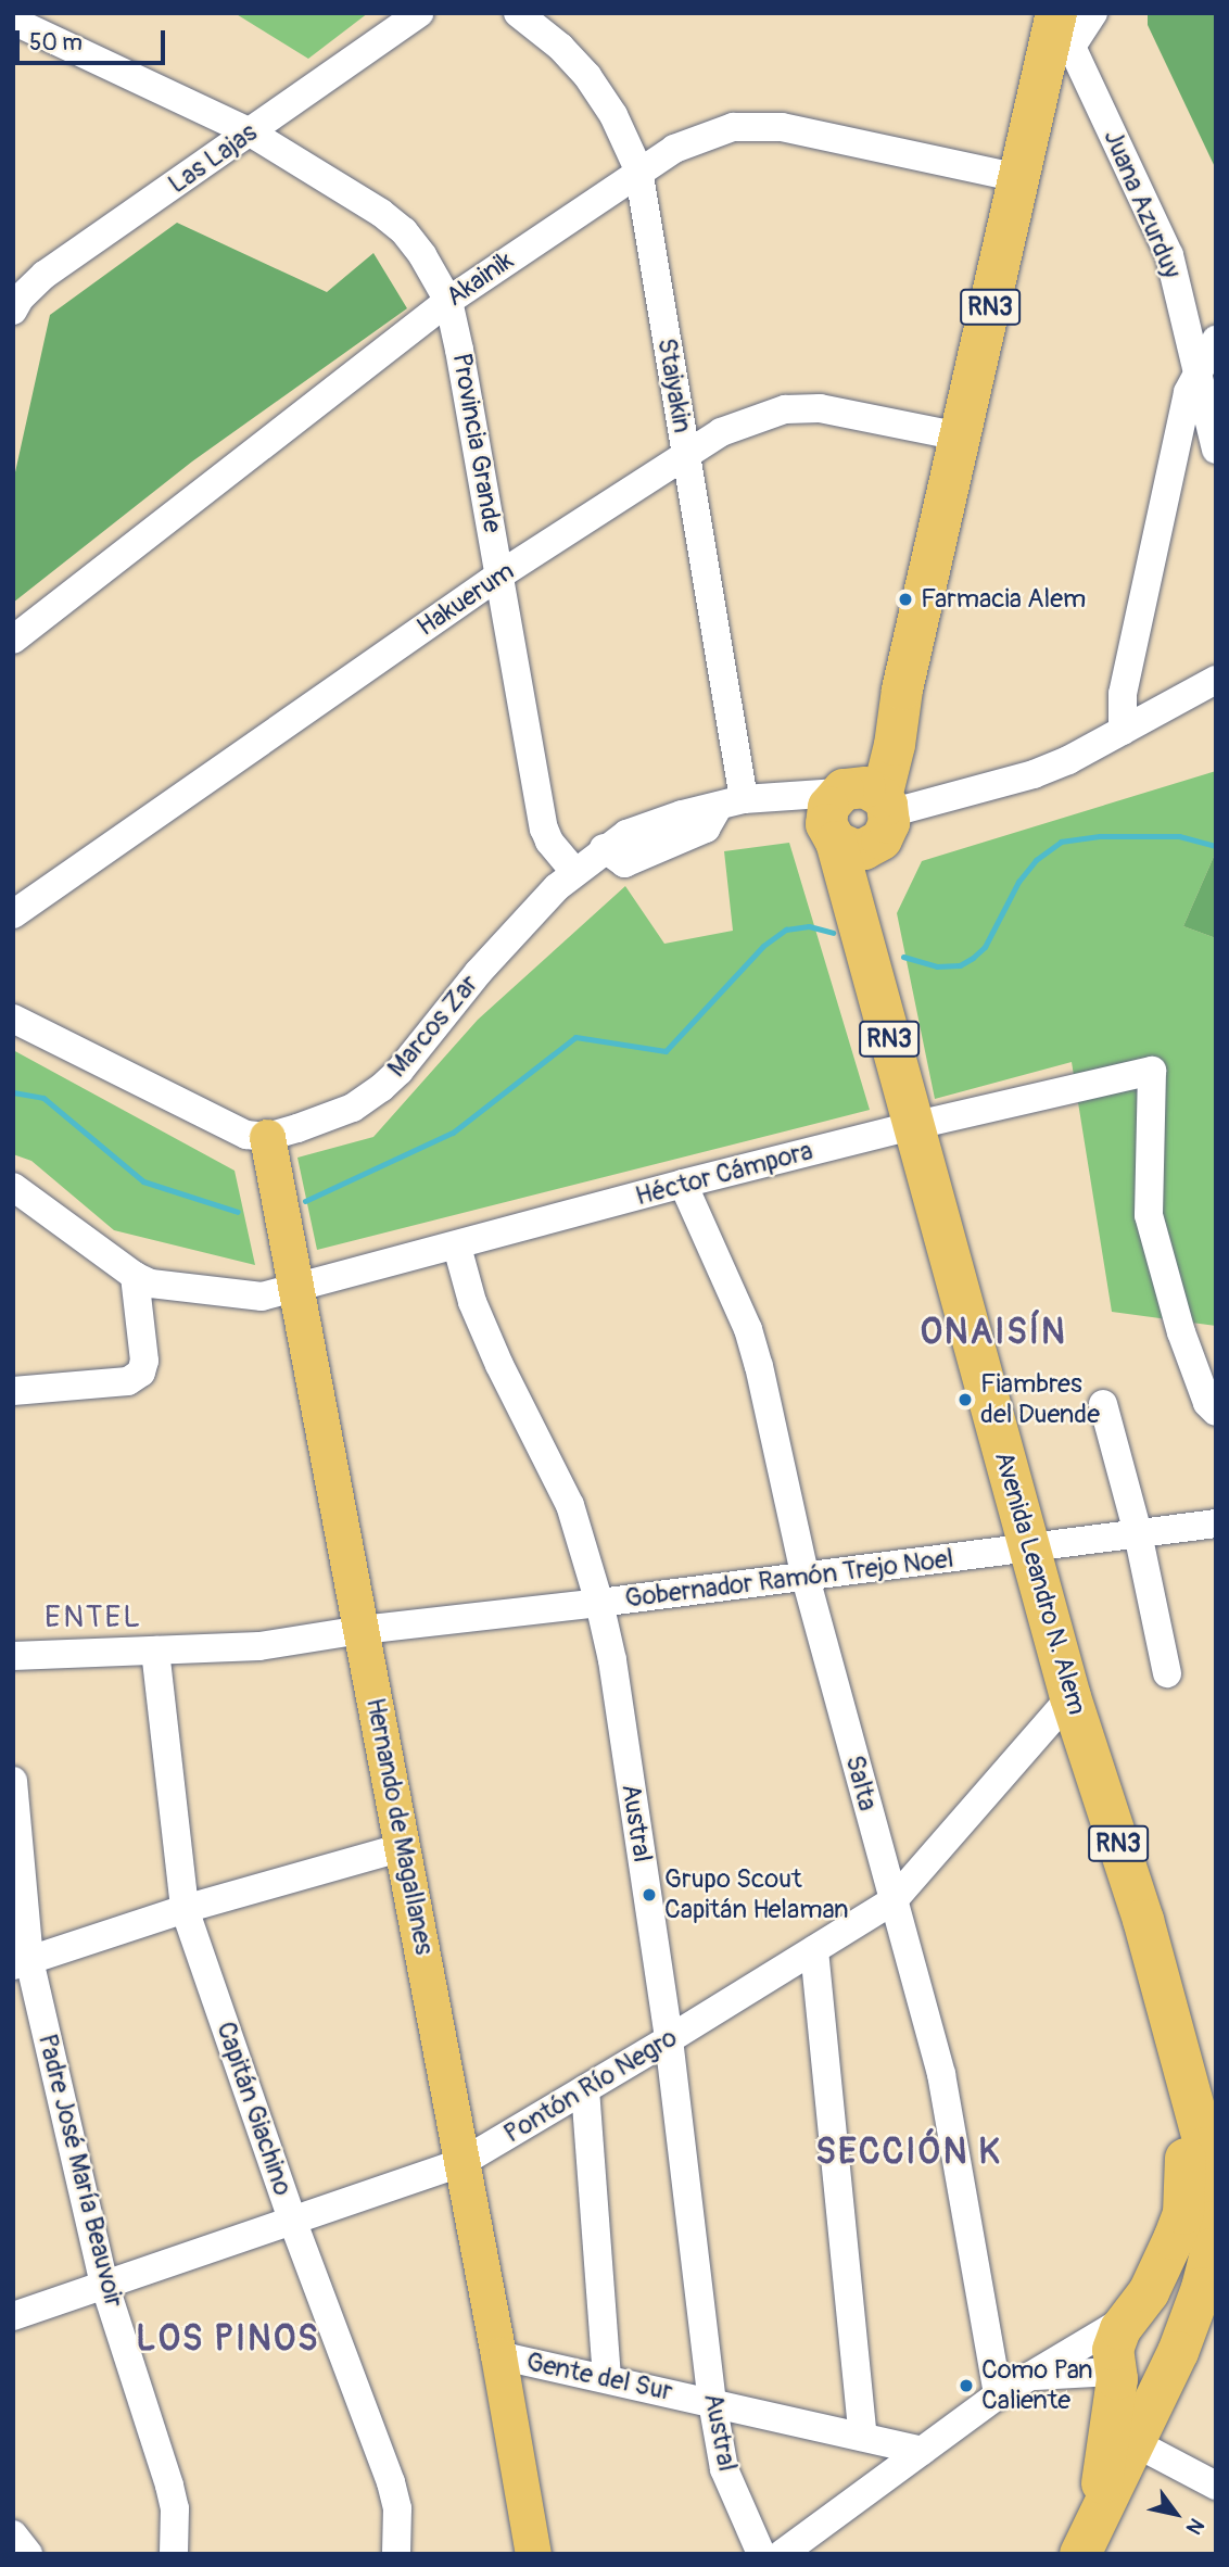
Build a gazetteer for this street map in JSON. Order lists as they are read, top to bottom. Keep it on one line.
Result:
{"streets":{"highway":["RN3","Avenida Leandro N. Alem"],"main road":["Hernando de Magallanes"],"street":["Las Lajas","Juana Azurduy","Akainik","Staiyakin","Provincia Grande","Hakuerum","Marcos Zar","Héctor Cámpora","Gobernador Ramón Trejo Noel","Salta","Austral","Pontón Río Negro","Capitán Giachino","Padre José María Beauvoir","Gente del Sur"]},"crossings":[["Las Lajas","Provincia Grande"],["Juana Azurduy","RN3"],["Akainik","RN3"],["Akainik","Staiyakin"],["Akainik","Provincia Grande"],["RN3","Hakuerum"],["RN3","Marcos Zar"],["RN3","Avenida Leandro N. Alem"],["Staiyakin","Hakuerum"],["Staiyakin","Marcos Zar"],["Provincia Grande","Hakuerum"],["Provincia Grande","Marcos Zar"],["Marcos Zar","Avenida Leandro N. Alem"],["Marcos Zar","Hernando de Magallanes"],["Héctor Cámpora","Avenida Leandro N. Alem"],["Héctor Cámpora","Salta"],["Héctor Cámpora","Austral"],["Héctor Cámpora","Hernando de Magallanes"],["Gobernador Ramón Trejo Noel","Avenida Leandro N. Alem"],["Gobernador Ramón Trejo Noel","Salta"],["Gobernador Ramón Trejo Noel","Austral"],["Gobernador Ramón Trejo Noel","Hernando de Magallanes"],["Gobernador Ramón Trejo Noel","Capitán Giachino"],["Avenida Leandro N. Alem","Pontón Río Negro"],["Salta","Pontón Río Negro"],["Austral","Pontón Río Negro"],["Austral","Gente del Sur"],["Hernando de Magallanes","Pontón Río Negro"],["Hernando de Magallanes","Gente del Sur"],["Pontón Río Negro","Capitán Giachino"],["Pontón Río Negro","Padre José María Beauvoir"]],"districts":["ONAISÍN","ENTEL","SECCIÓN K","LOS PINOS"],"places":["Farmacia Alem","Fiambres del Duende","Grupo Scout Capitán Helaman","Como Pan Caliente"],"scale_bar":"50 m","north":"bottom right"}
